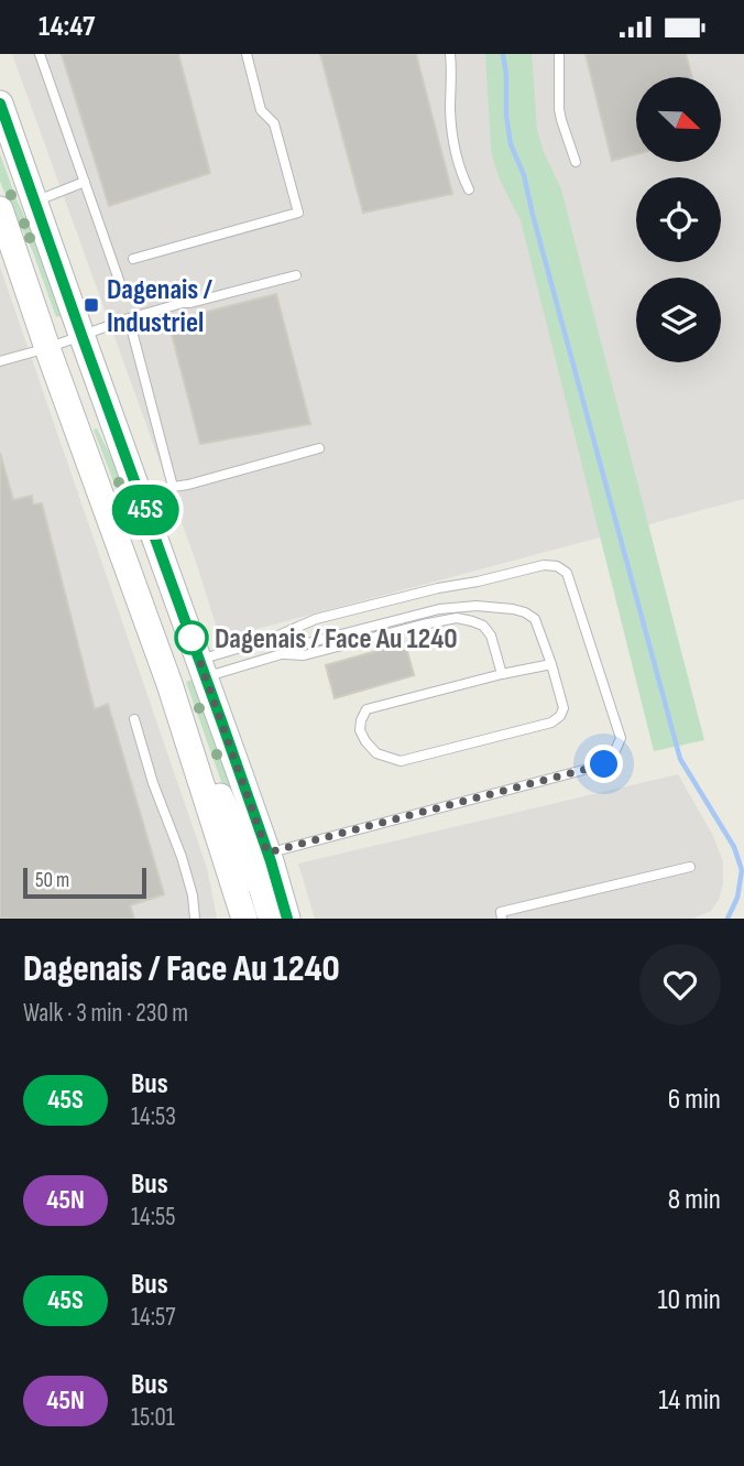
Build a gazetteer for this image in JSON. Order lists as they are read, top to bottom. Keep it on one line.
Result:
{"places":{"transit":["Dagenais / Industriel"],"other":["Dagenais / Face Au 1240"]},"lines":["bus line 45S"],"scale_bar":"50 m","north":"bottom right","page":{"status":"14:47","on_map":"45S","scale":"50 m","heading":["Dagenais / Face Au 1240","Walk · 3 min · 230 m"],"list":[{"mark":"45S","name":"Bus","note":"14:53","value":"6 min"},{"mark":"45N","name":"Bus","note":"14:55","value":"8 min"},{"mark":"45S","name":"Bus","note":"14:57","value":"10 min"},{"mark":"45N","name":"Bus","note":"15:01","value":"14 min"}]}}
